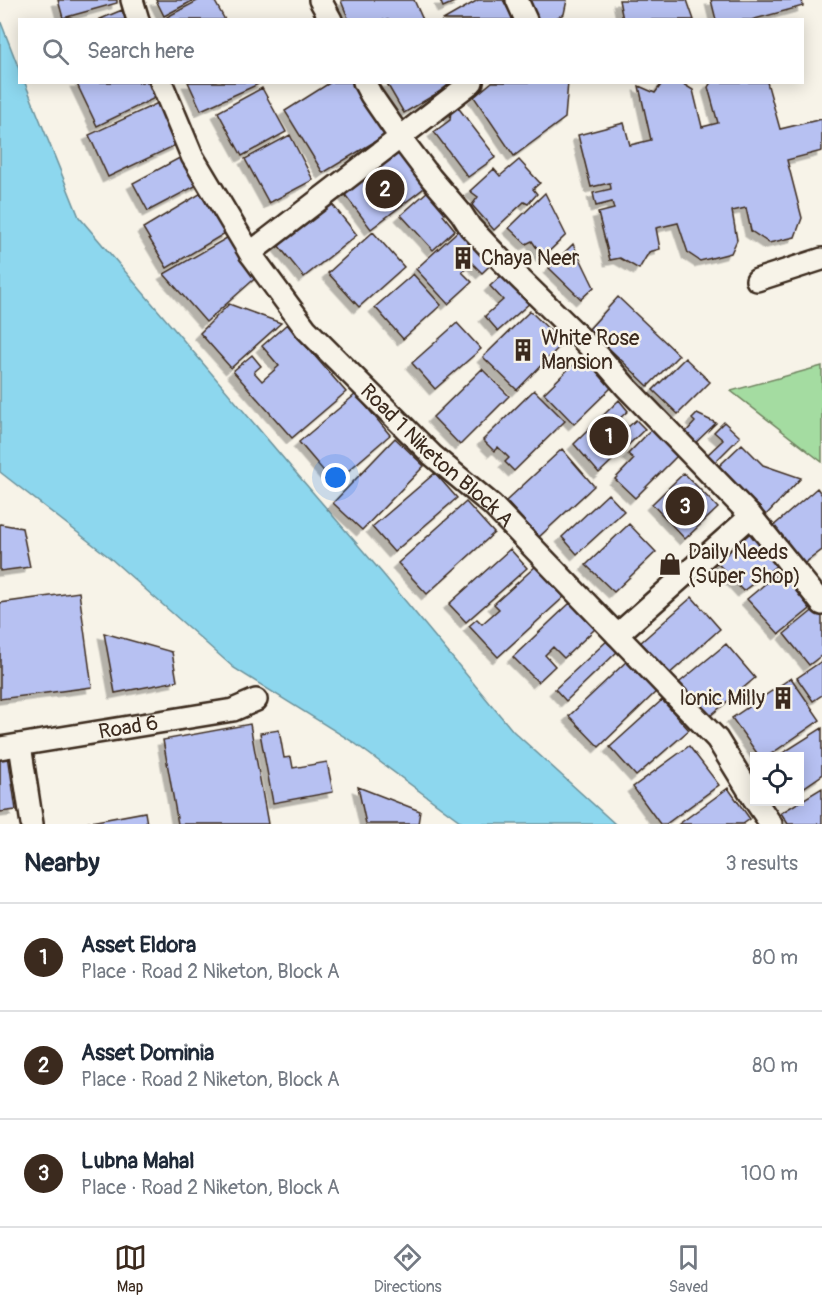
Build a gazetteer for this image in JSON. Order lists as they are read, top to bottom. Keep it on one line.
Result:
{"streets":{"street":["Road 1 Niketon Block A","Road 6"]},"places":{"building":["Chaya Neer","White Rose Mansion","Ionic Milly"],"shop":["Daily Needs (Super Shop)"]},"page":{"search":"Search here","pins":["2","1","3"],"heading":["Nearby","3 results"],"list":[{"mark":"1","name":"Asset Eldora","note":"Place · Road 2 Niketon, Block A","value":"80 m"},{"mark":"2","name":"Asset Dominia","note":"Place · Road 2 Niketon, Block A","value":"80 m"},{"mark":"3","name":"Lubna Mahal","note":"Place · Road 2 Niketon, Block A","value":"100 m"}],"nav":["Map","Directions","Saved"]}}
